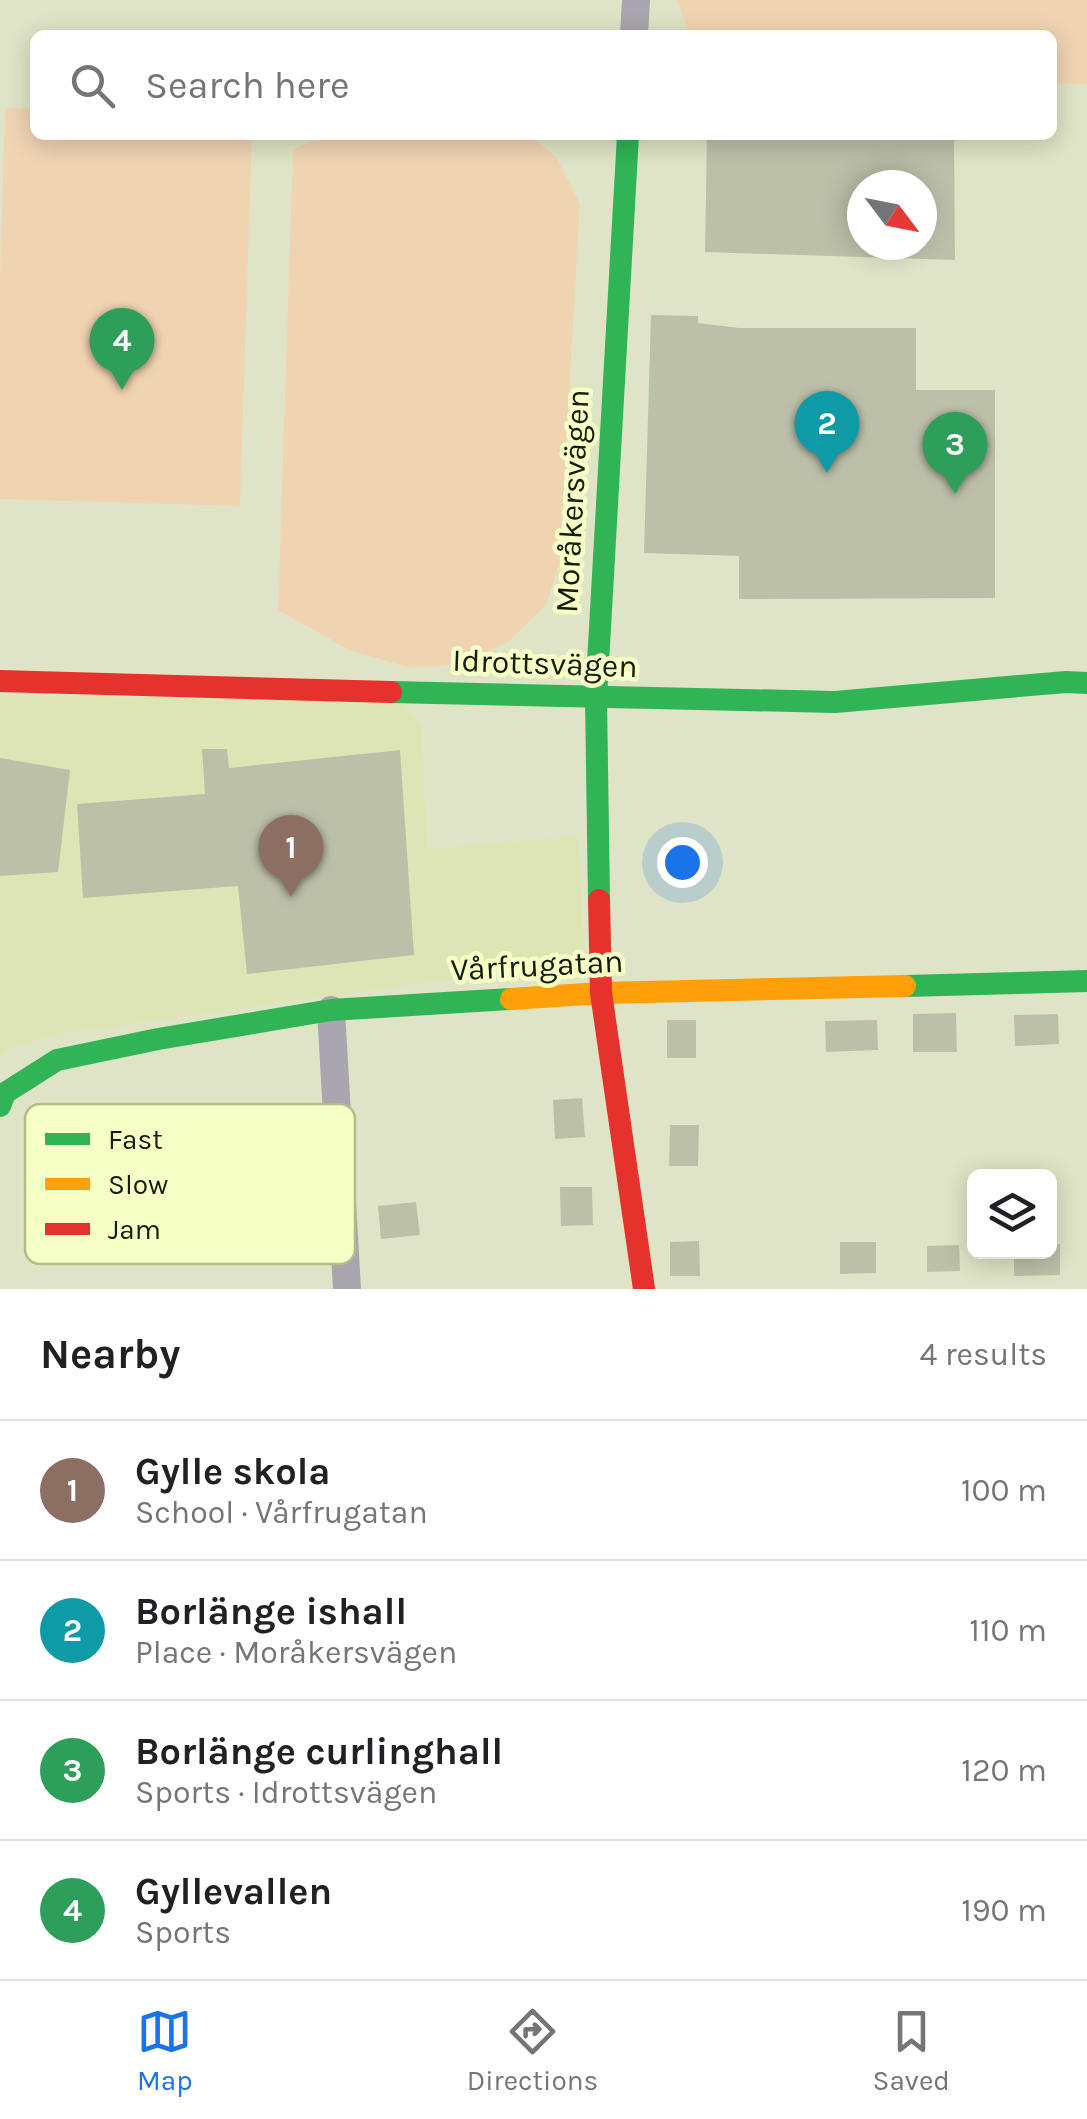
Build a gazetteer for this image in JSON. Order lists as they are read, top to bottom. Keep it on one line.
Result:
{"streets":{"street":["Moråkersvägen","Idrottsvägen","Vårfrugatan"]},"crossings":[["Moråkersvägen","Idrottsvägen"],["Moråkersvägen","Vårfrugatan"]],"legend":["Fast","Slow","Jam"],"north":"bottom right","page":{"search":"Search here","pins":["4","2","3","1"],"heading":["Nearby","4 results"],"list":[{"mark":"1","name":"Gylle skola","note":"School · Vårfrugatan","value":"100 m"},{"mark":"2","name":"Borlänge ishall","note":"Place · Moråkersvägen","value":"110 m"},{"mark":"3","name":"Borlänge curlinghall","note":"Sports · Idrottsvägen","value":"120 m"},{"mark":"4","name":"Gyllevallen","note":"Sports","value":"190 m"}],"nav":["Map","Directions","Saved"]}}
